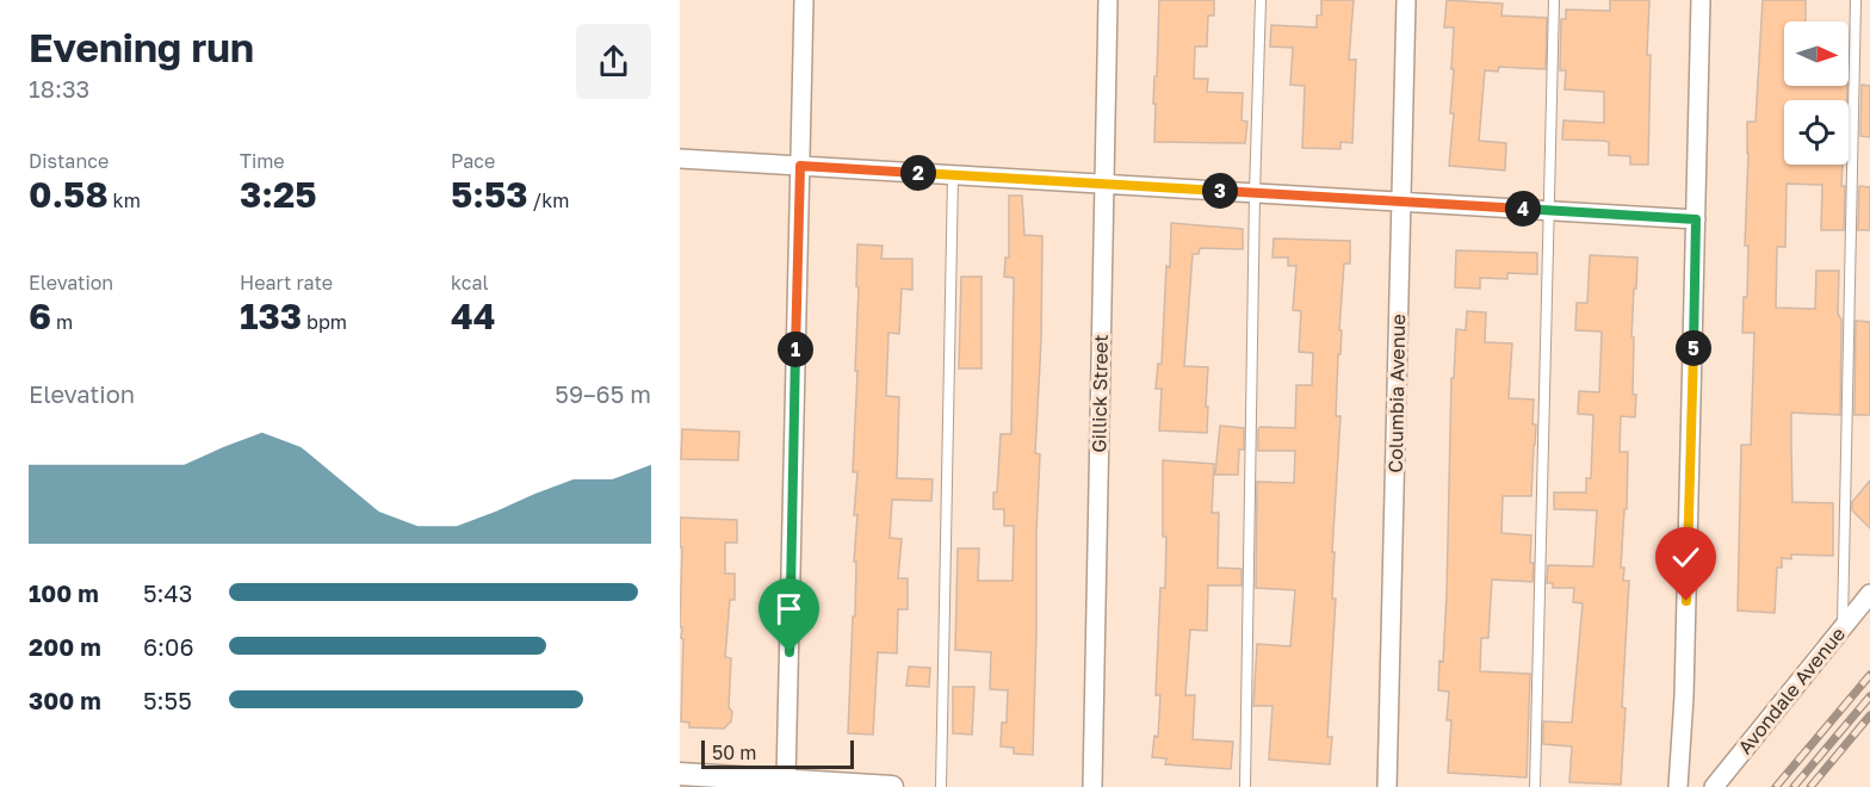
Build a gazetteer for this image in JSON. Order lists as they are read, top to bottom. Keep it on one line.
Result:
{"streets":{"street":["Gillick Street","Columbia Avenue","Avondale Avenue"]},"scale_bar":"50 m","north":"right","page":{"heading":["Evening run","18:33"],"stats":[["Distance","0.58 km"],["Time","3:25"],["Pace","5:53 /km"],["Elevation","6 m"],["Heart rate","133 bpm"],["kcal","44"]],"pins":["2","3","4","5","1"],"chart":["Elevation","59–65 m"],"list":[{"name":"100 m","note":"5:43"},{"name":"200 m","note":"6:06"},{"name":"300 m","note":"5:55"}],"scale":"50 m"}}
